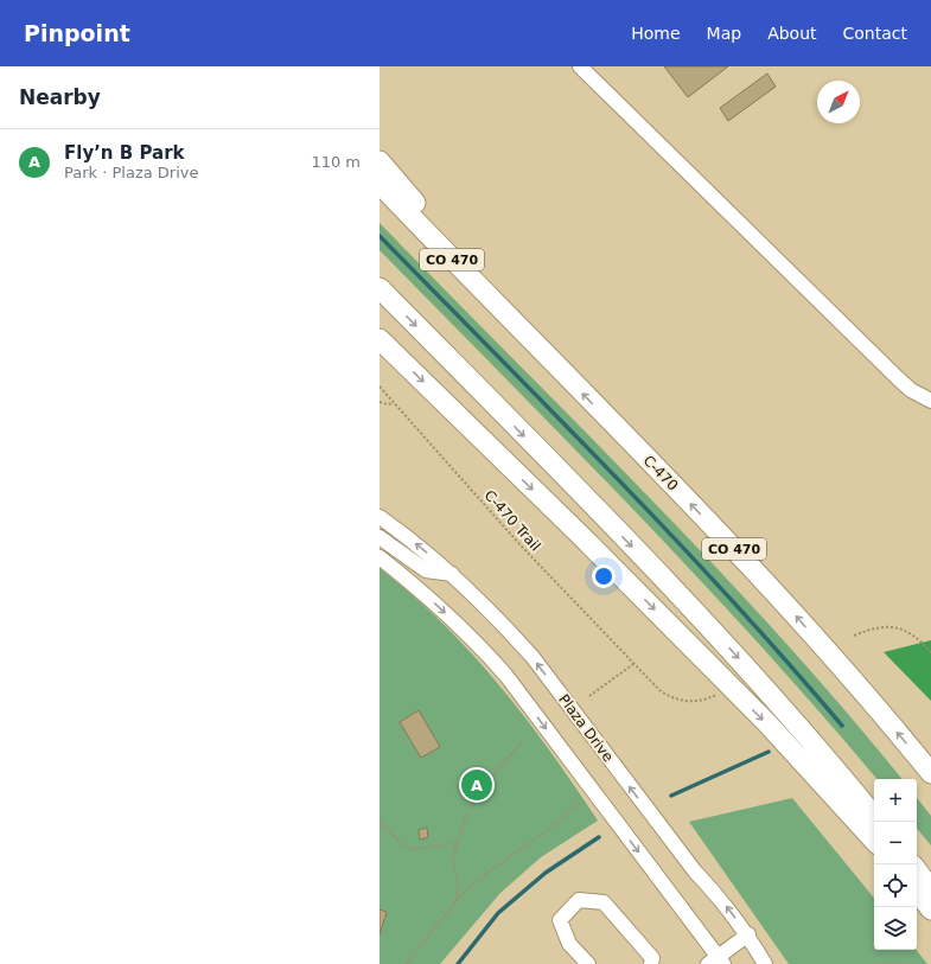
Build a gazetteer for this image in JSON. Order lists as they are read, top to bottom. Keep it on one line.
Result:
{"streets":{"highway":["CO 470","C-470"],"street":["Plaza Drive"],"path":["C-470 Trail"]},"north":"top right","page":{"header":"Pinpoint","nav":["Home","Map","About","Contact"],"heading":"Nearby","list":[{"mark":"A","name":"Fly’n B Park","note":"Park · Plaza Drive","value":"110 m"}],"pins":"A","map_buttons":["+","−"]}}
